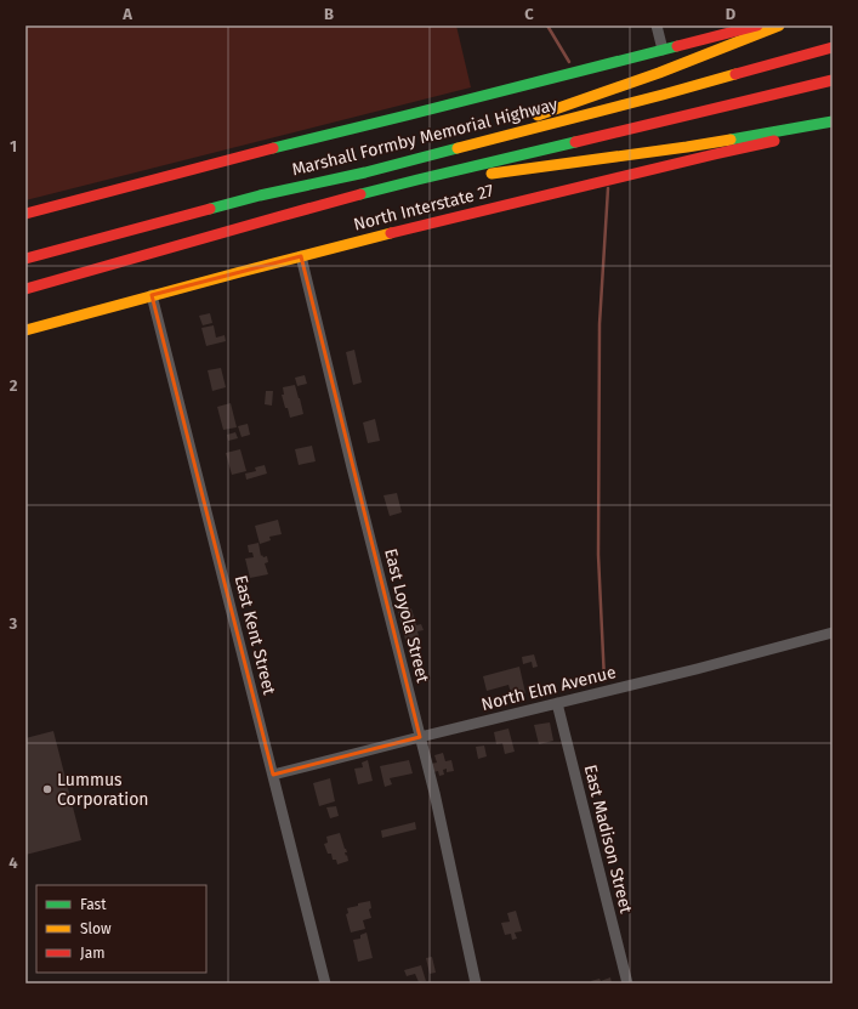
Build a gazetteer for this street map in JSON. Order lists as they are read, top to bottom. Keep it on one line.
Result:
{"streets":{"main road":["Marshall Formby Memorial Highway","North Interstate 27"],"street":["East Loyola Street","East Kent Street","North Elm Avenue","East Madison Street"]},"crossings":[["North Interstate 27","East Loyola Street"],["North Interstate 27","East Kent Street"],["East Loyola Street","North Elm Avenue"],["East Kent Street","North Elm Avenue"],["North Elm Avenue","East Madison Street"]],"places":["Lummus Corporation"],"legend":["Fast","Slow","Jam"],"grid":{"columns":["A","B","C","D"],"rows":["1","2","3","4"]}}
